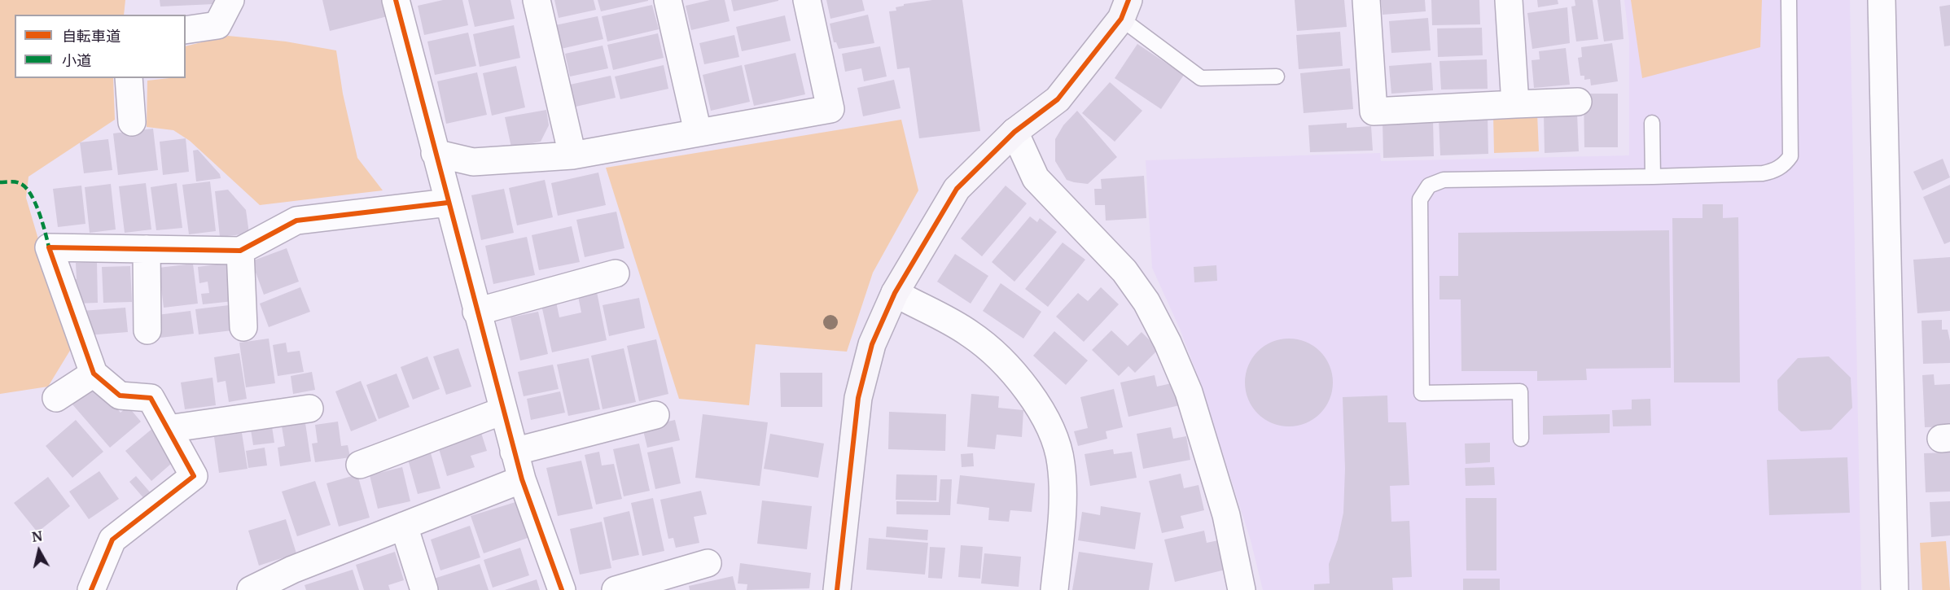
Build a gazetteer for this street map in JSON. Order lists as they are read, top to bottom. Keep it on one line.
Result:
{"legend":["自転車道","小道"],"north":"top"}
